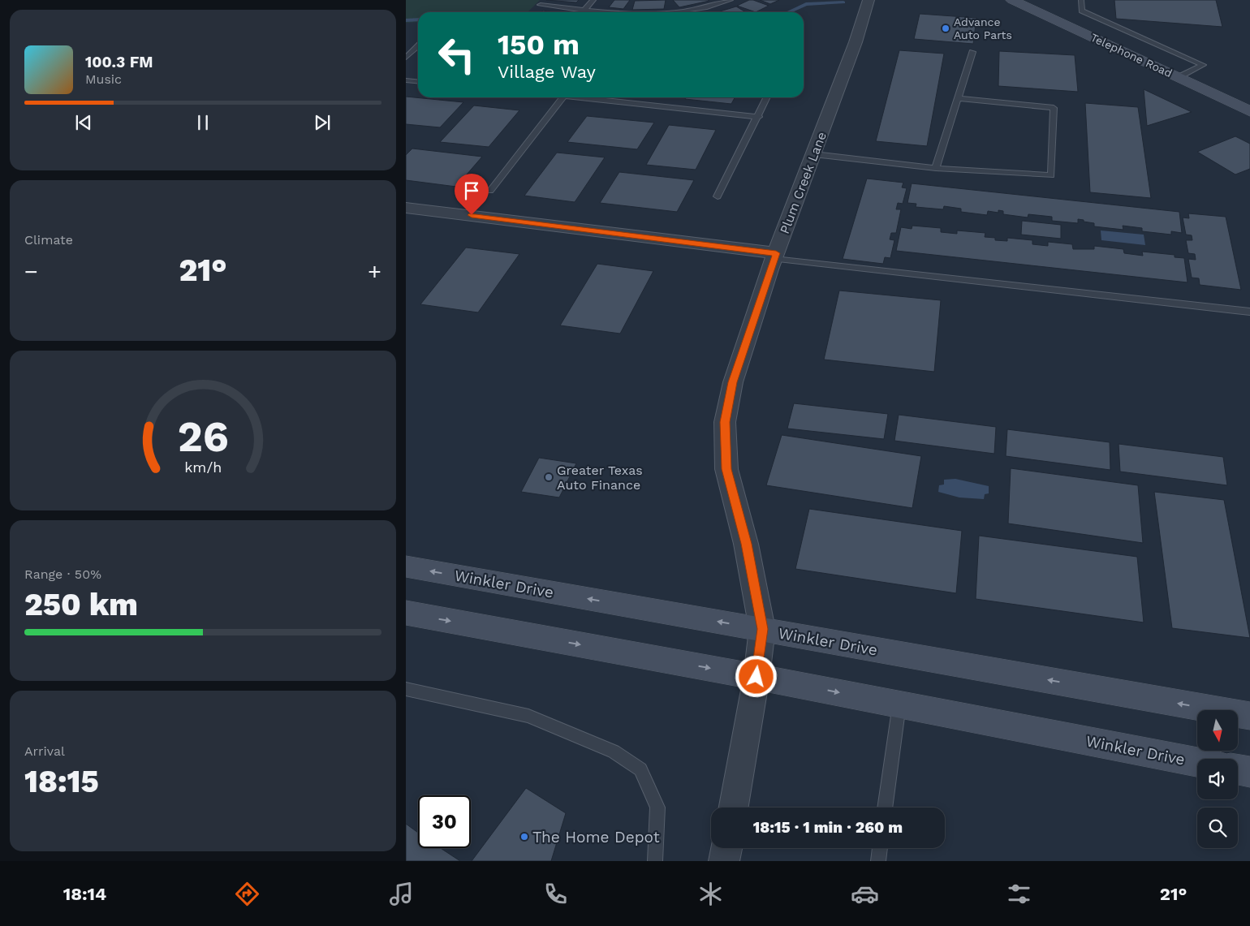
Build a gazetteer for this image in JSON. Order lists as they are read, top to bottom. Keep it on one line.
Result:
{"streets":{"main road":["Telephone Road","Winkler Drive"],"street":["Plum Creek Lane"]},"crossings":[["Plum Creek Lane","Winkler Drive"]],"places":["Advance Auto Parts","Greater Texas Auto Finance","The Home Depot"],"north":"bottom","page":{"turn":["150 m","Village Way"],"song":["100.3 FM","Music"],"tile":["Climate",["Range · 50%","250 km"],["Arrival","18:15"]],"heat":["−","21°","+"],"limit":"30","trip":"18:15 · 1 min · 260 m","tabs":["18:14","21°"],"gauge":["26","km/h"]}}
